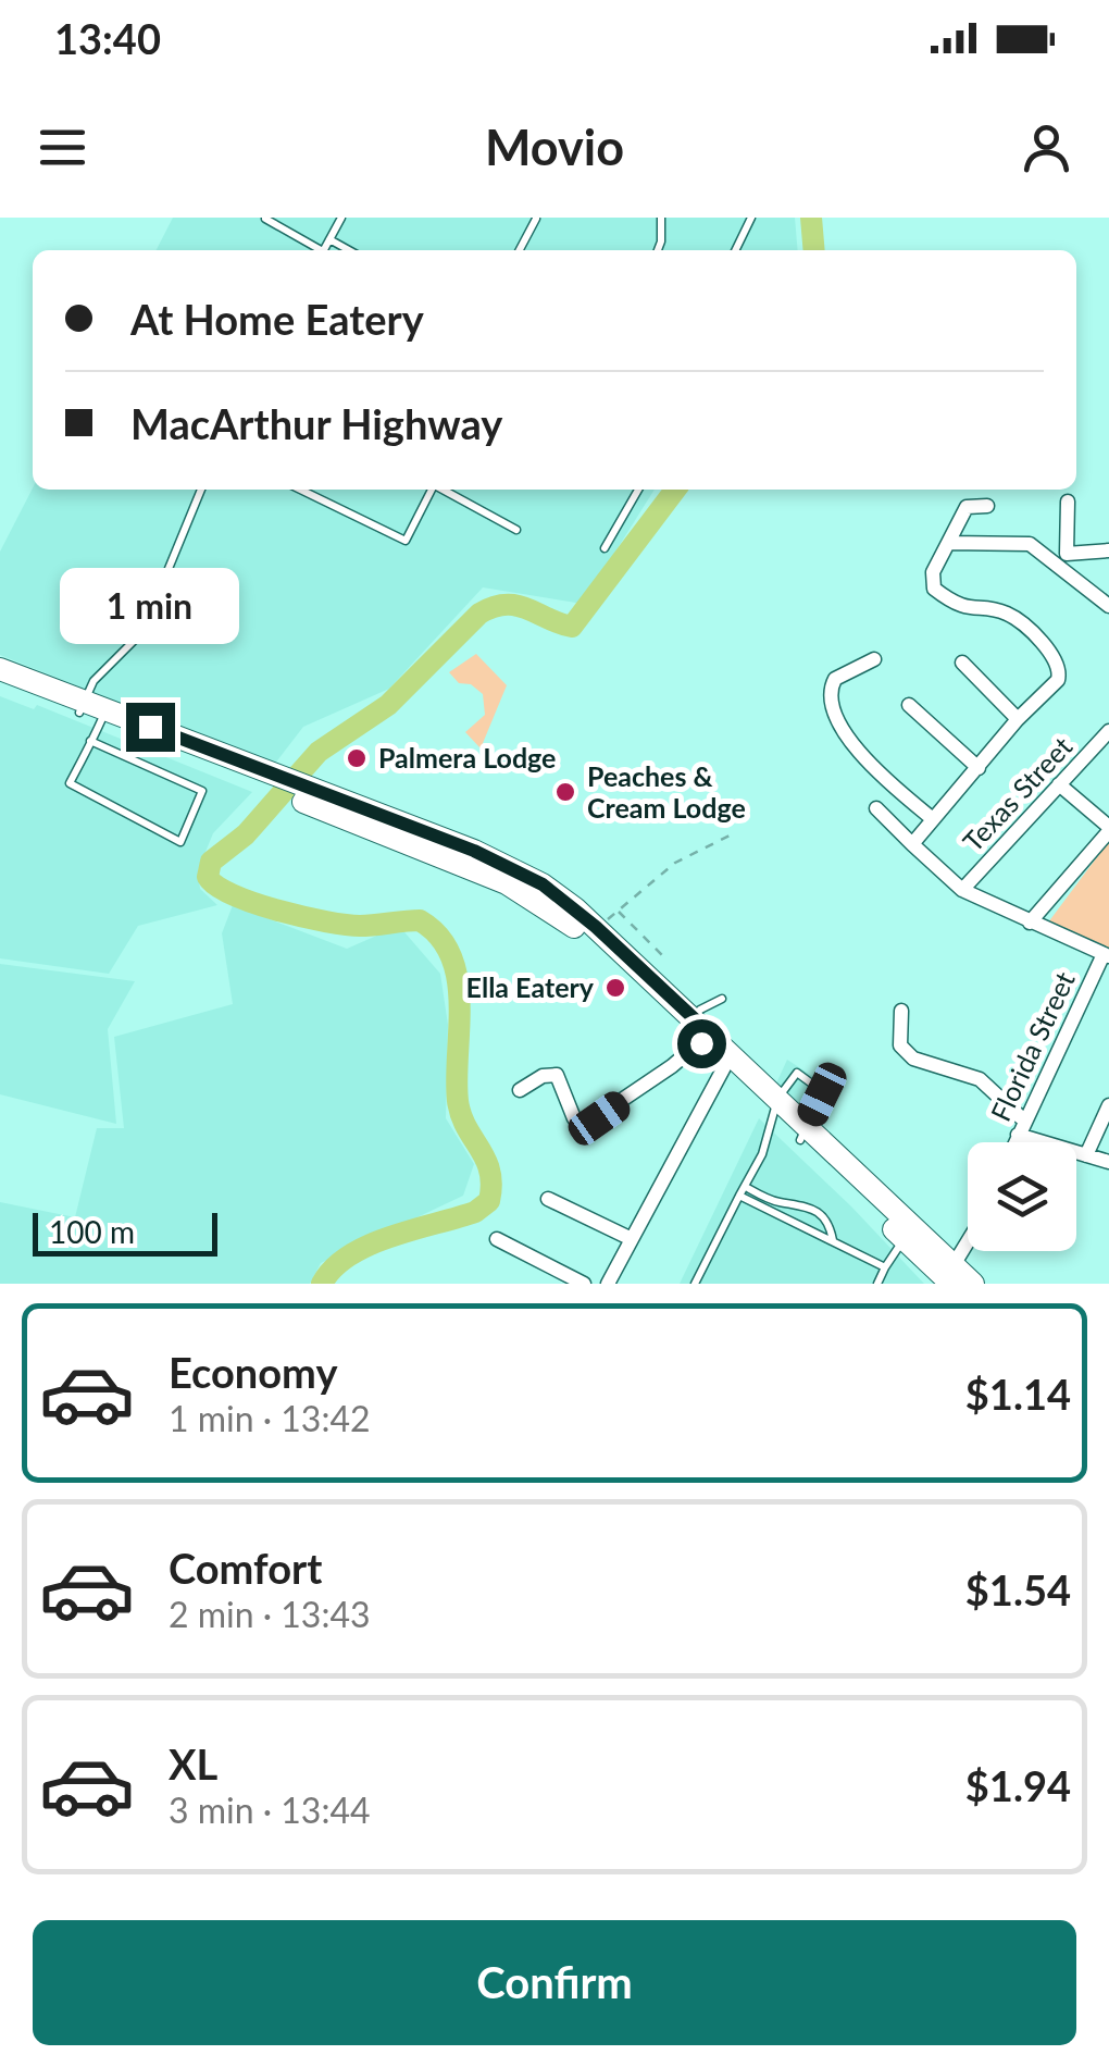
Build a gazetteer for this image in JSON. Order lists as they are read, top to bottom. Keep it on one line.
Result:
{"streets":{"street":["Texas Street","Florida Street"]},"places":["Palmera Lodge","Peaches & Cream Lodge","Ella Eatery"],"scale_bar":"100 m","page":{"status":"13:40","header":"Movio","banner":["At Home Eatery","MacArthur Highway"],"bubble":"1 min","scale":"100 m","list":[{"name":"Economy","note":"1 min · 13:42","value":"$1.14"},{"name":"Comfort","note":"2 min · 13:43","value":"$1.54"},{"name":"XL","note":"3 min · 13:44","value":"$1.94"}],"buttons":"Confirm"}}
